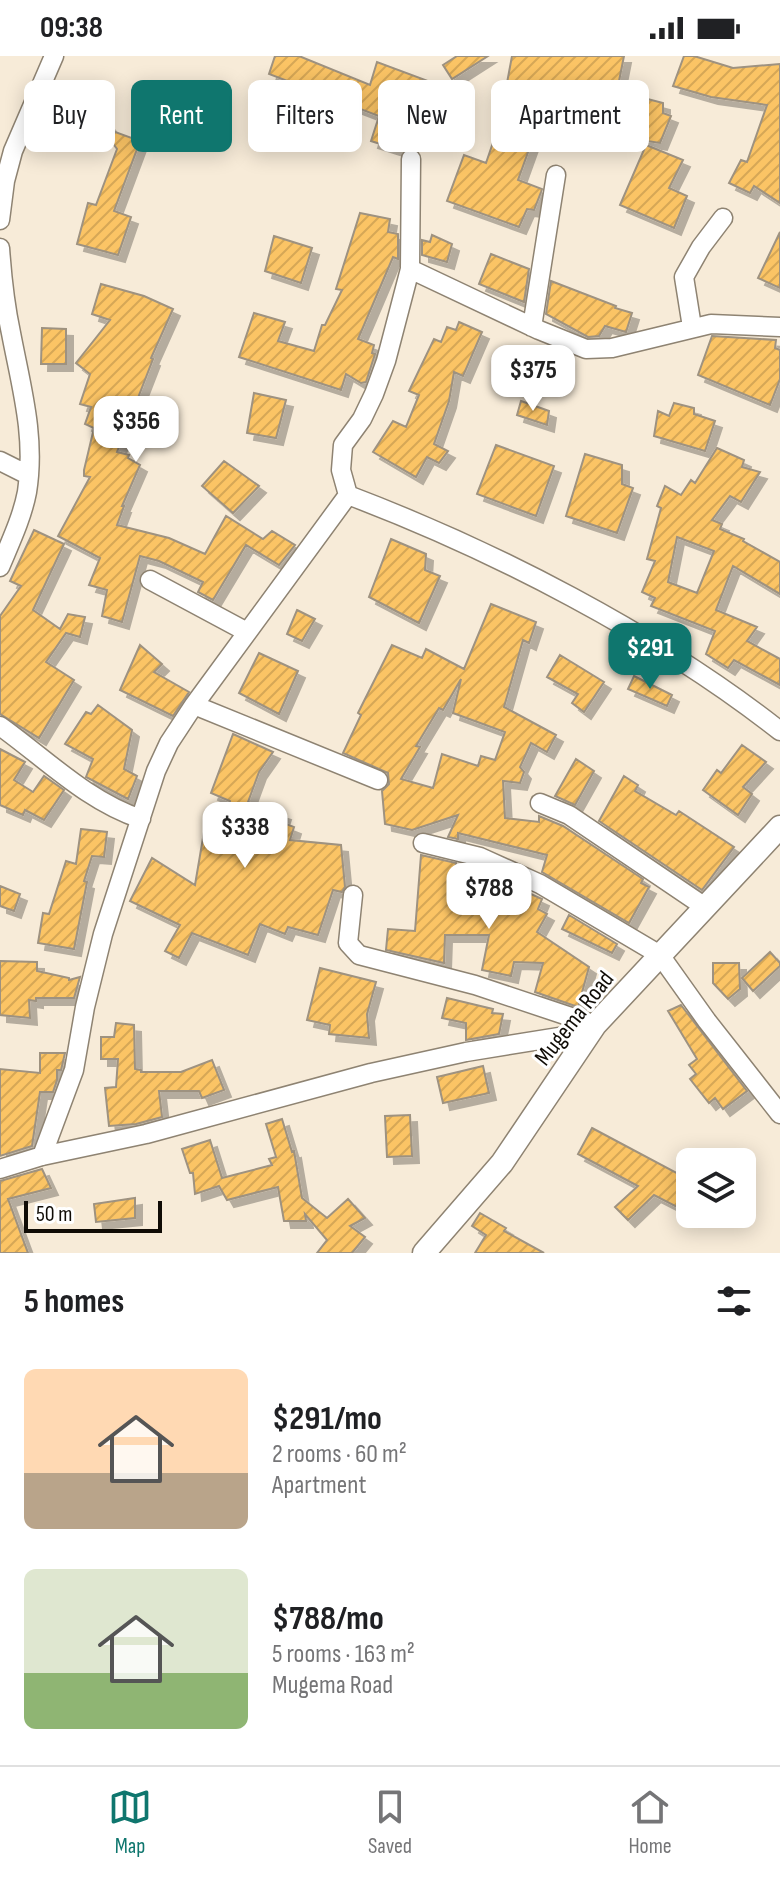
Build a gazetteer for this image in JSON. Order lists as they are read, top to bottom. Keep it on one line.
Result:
{"streets":{"street":["Mugema Road"]},"scale_bar":"50 m","page":{"status":"09:38","chip":["Buy","Rent","Filters","New","Apartment"],"price":["$375","$356","$291","$338","$788"],"scale":"50 m","heading":"5 homes","list":[{"name":"$291/mo","note":"2 rooms · 60 m² · Apartment"},{"name":"$788/mo","note":"5 rooms · 163 m² · Mugema Road"}],"tabs":["Map","Saved","Home"]}}
